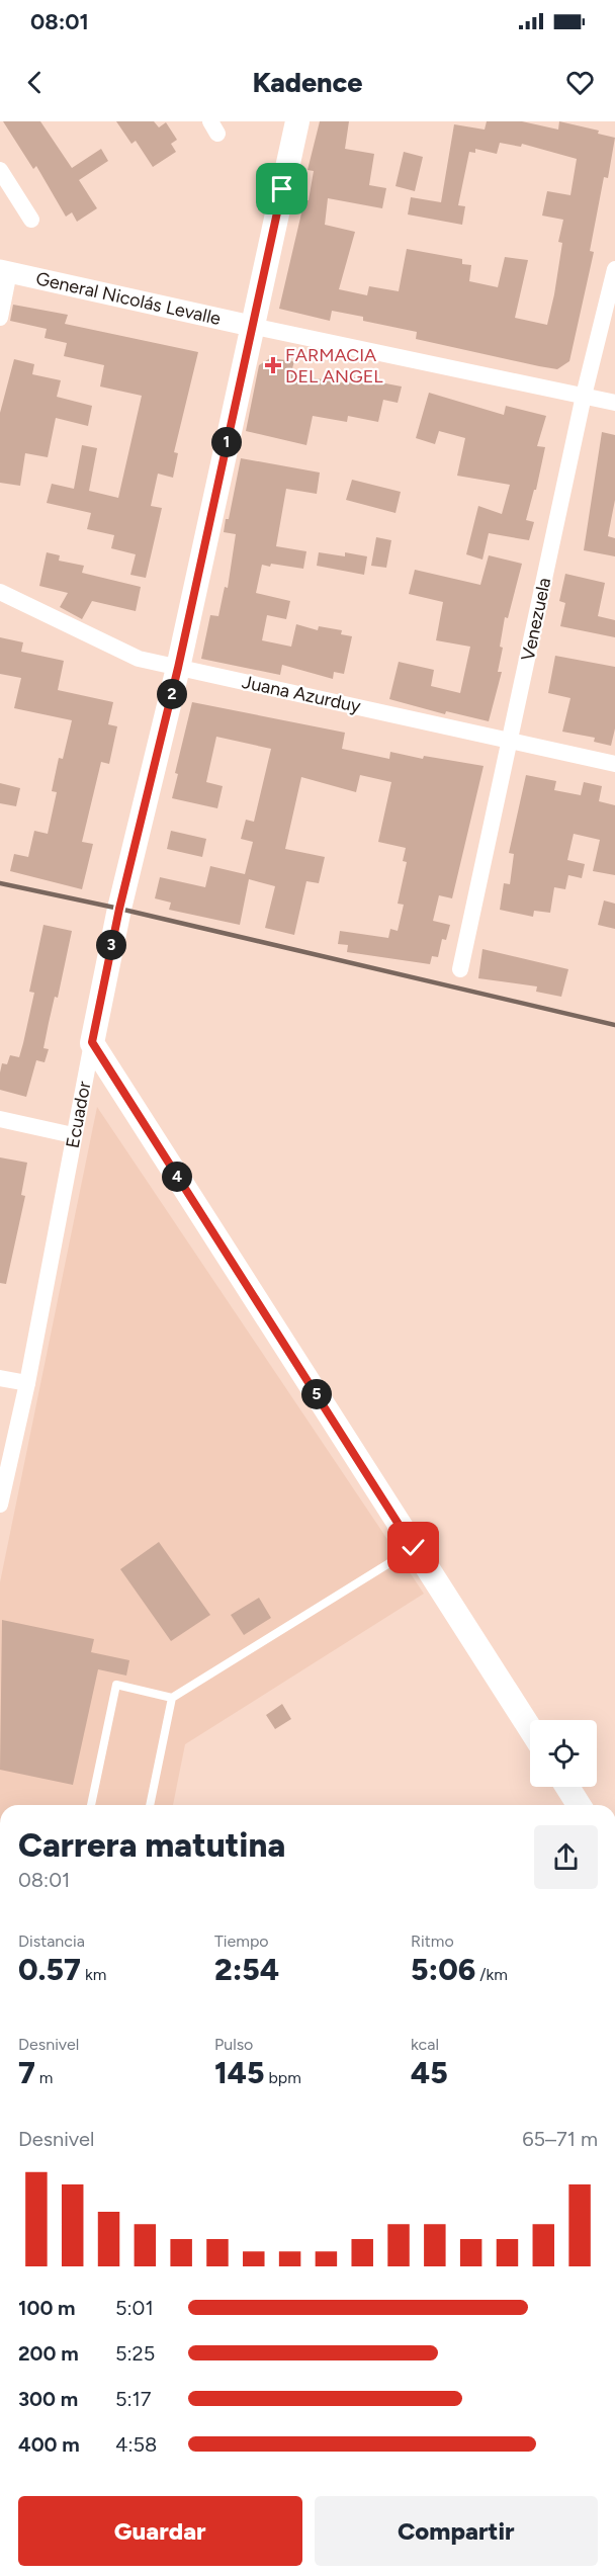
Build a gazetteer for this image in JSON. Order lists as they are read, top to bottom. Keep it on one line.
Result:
{"streets":{"main road":["Ecuador"],"street":["General Nicolás Levalle","Venezuela","Juana Azurduy"]},"crossings":[["General Nicolás Levalle","Venezuela"],["General Nicolás Levalle","Ecuador"],["Venezuela","Juana Azurduy"],["Juana Azurduy","Ecuador"]],"places":{"health":["FARMACIA DEL ANGEL"]},"page":{"status":"08:01","header":"Kadence","pins":["1","2","3","4","5"],"heading":["Carrera matutina","08:01"],"stats":[["Distancia","0.57 km"],["Tiempo","2:54"],["Ritmo","5:06 /km"],["Desnivel","7 m"],["Pulso","145 bpm"],["kcal","45"]],"chart":["Desnivel","65–71 m"],"list":[{"name":"100 m","note":"5:01"},{"name":"200 m","note":"5:25"},{"name":"300 m","note":"5:17"},{"name":"400 m","note":"4:58"}],"buttons":["Guardar","Compartir"]}}
